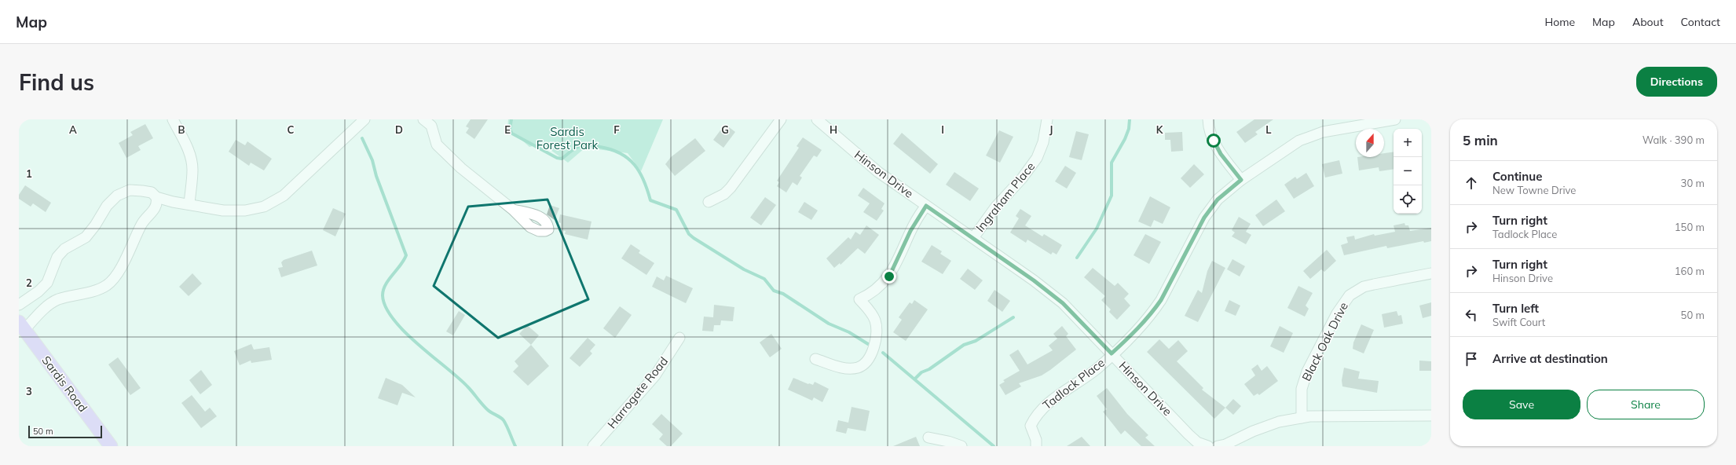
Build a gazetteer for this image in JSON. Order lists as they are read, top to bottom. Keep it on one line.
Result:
{"streets":{"main road":["Sardis Road"],"street":["Hinson Drive","Ingraham Place","Black Oak Drive","Tadlock Place","Harrogate Road"]},"crossings":[["Hinson Drive","Ingraham Place"],["Hinson Drive","Tadlock Place"]],"parks":["Sardis Forest Park"],"scale_bar":"50 m","north":"top","page":{"header":"Map","nav":["Home","Map","About","Contact"],"buttons":["Directions",["Save","Share"]],"title":"Find us","heading":["5 min","Walk · 390 m"],"map_buttons":["+","−"],"list":[["Continue","New Towne Drive","30 m"],["Turn right","Tadlock Place","150 m"],["Turn right","Hinson Drive","160 m"],["Turn left","Swift Court","50 m"],"Arrive at destination"],"scale":"50 m"},"grid":{"columns":["A","B","C","D","E","F","G","H","I","J","K","L"],"rows":["1","2","3"]}}
